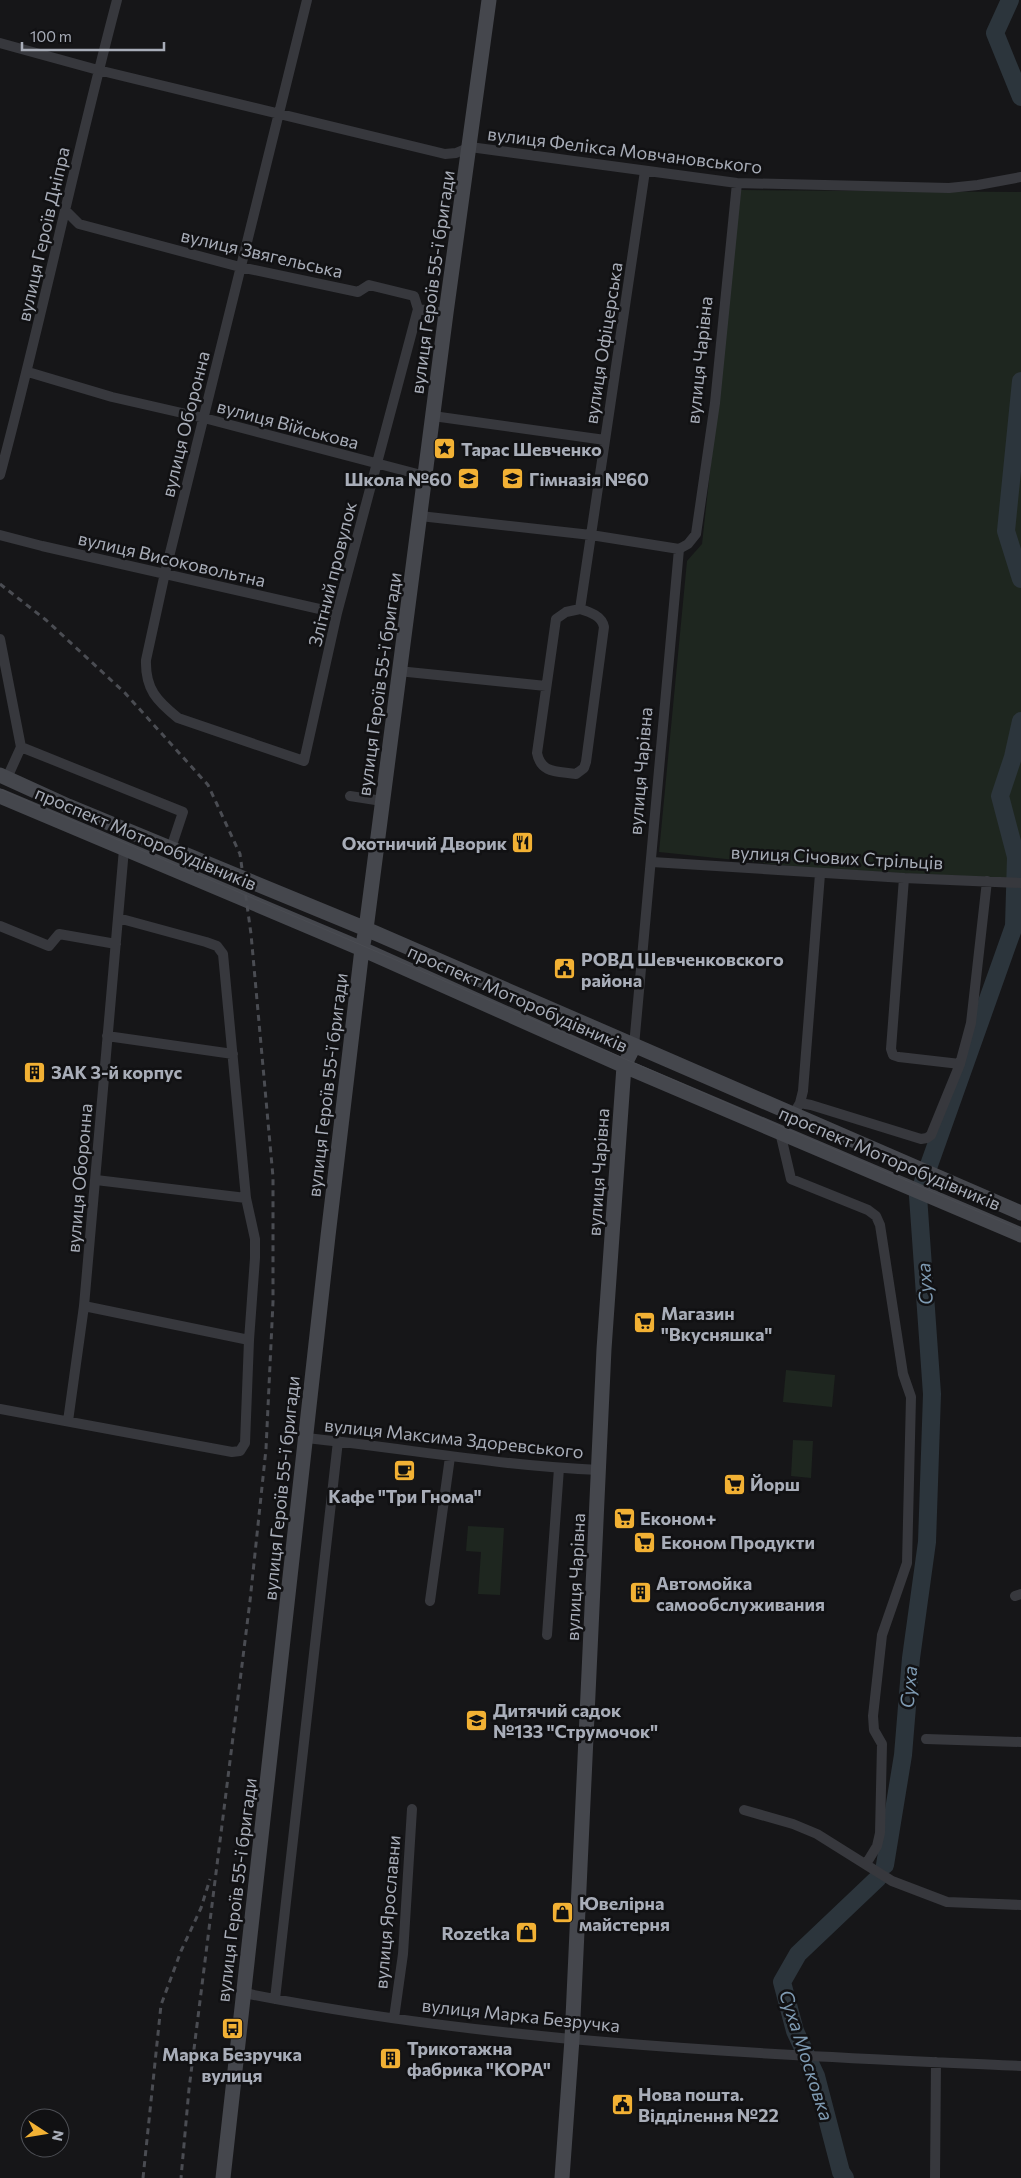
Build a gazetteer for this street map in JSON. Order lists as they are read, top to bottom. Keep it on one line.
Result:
{"streets":{"main road":["вулиця Героїв 55-ї бригади","вулиця Чарівна","проспект Моторобудівників"],"street":["вулиця Фелікса Мовчановського","вулиця Героїв Дніпра","вулиця Звягельська","вулиця Офіцерська","вулиця Оборонна","вулиця Військова","вулиця Високовольтна","Злітний провулок","вулиця Січових Стрільців","вулиця Максима Здоревського","вулиця Ярославни","вулиця Марка Безручка"]},"crossings":[["вулиця Фелікса Мовчановського","вулиця Героїв Дніпра"],["вулиця Фелікса Мовчановського","вулиця Героїв 55-ї бригади"],["вулиця Фелікса Мовчановського","вулиця Офіцерська"],["вулиця Фелікса Мовчановського","вулиця Чарівна"],["вулиця Фелікса Мовчановського","вулиця Оборонна"],["вулиця Героїв Дніпра","вулиця Звягельська"],["вулиця Героїв Дніпра","вулиця Військова"],["вулиця Звягельська","вулиця Оборонна"],["вулиця Звягельська","Злітний провулок"],["вулиця Героїв 55-ї бригади","вулиця Військова"],["вулиця Героїв 55-ї бригади","проспект Моторобудівників"],["вулиця Героїв 55-ї бригади","вулиця Максима Здоревського"],["вулиця Героїв 55-ї бригади","вулиця Марка Безручка"],["вулиця Чарівна","проспект Моторобудівників"],["вулиця Чарівна","вулиця Січових Стрільців"],["вулиця Чарівна","вулиця Максима Здоревського"],["вулиця Чарівна","вулиця Марка Безручка"],["вулиця Оборонна","вулиця Військова"],["вулиця Оборонна","вулиця Високовольтна"],["вулиця Оборонна","Злітний провулок"],["вулиця Оборонна","проспект Моторобудівників"],["вулиця Військова","Злітний провулок"],["вулиця Високовольтна","Злітний провулок"],["вулиця Ярославни","вулиця Марка Безручка"]],"water":["Суха","Суха Московка"],"places":{"place":["Тарас Шевченко"],"school or university":["Школа №60","Гімназія №60","Дитячий садок №133 \"Струмочок\""],"restaurant":["Охотничий Дворик"],"public building":["РОВД Шевченковского района","Нова пошта. Відділення №22"],"building":["ЗАК 3-й корпус","Автомойка самообслуживания","Трикотажна фабрика \"КОРА\""],"supermarket":["Магазин \"Вкусняшка\"","Йорш","Економ+","Економ Продукти"],"cafe":["Кафе \"Три Гнома\""],"shop":["Ювелірна майстерня","Rozetka"],"bus stop":["Марка Безручка вулиця"]},"scale_bar":"100 m","north":"right"}
